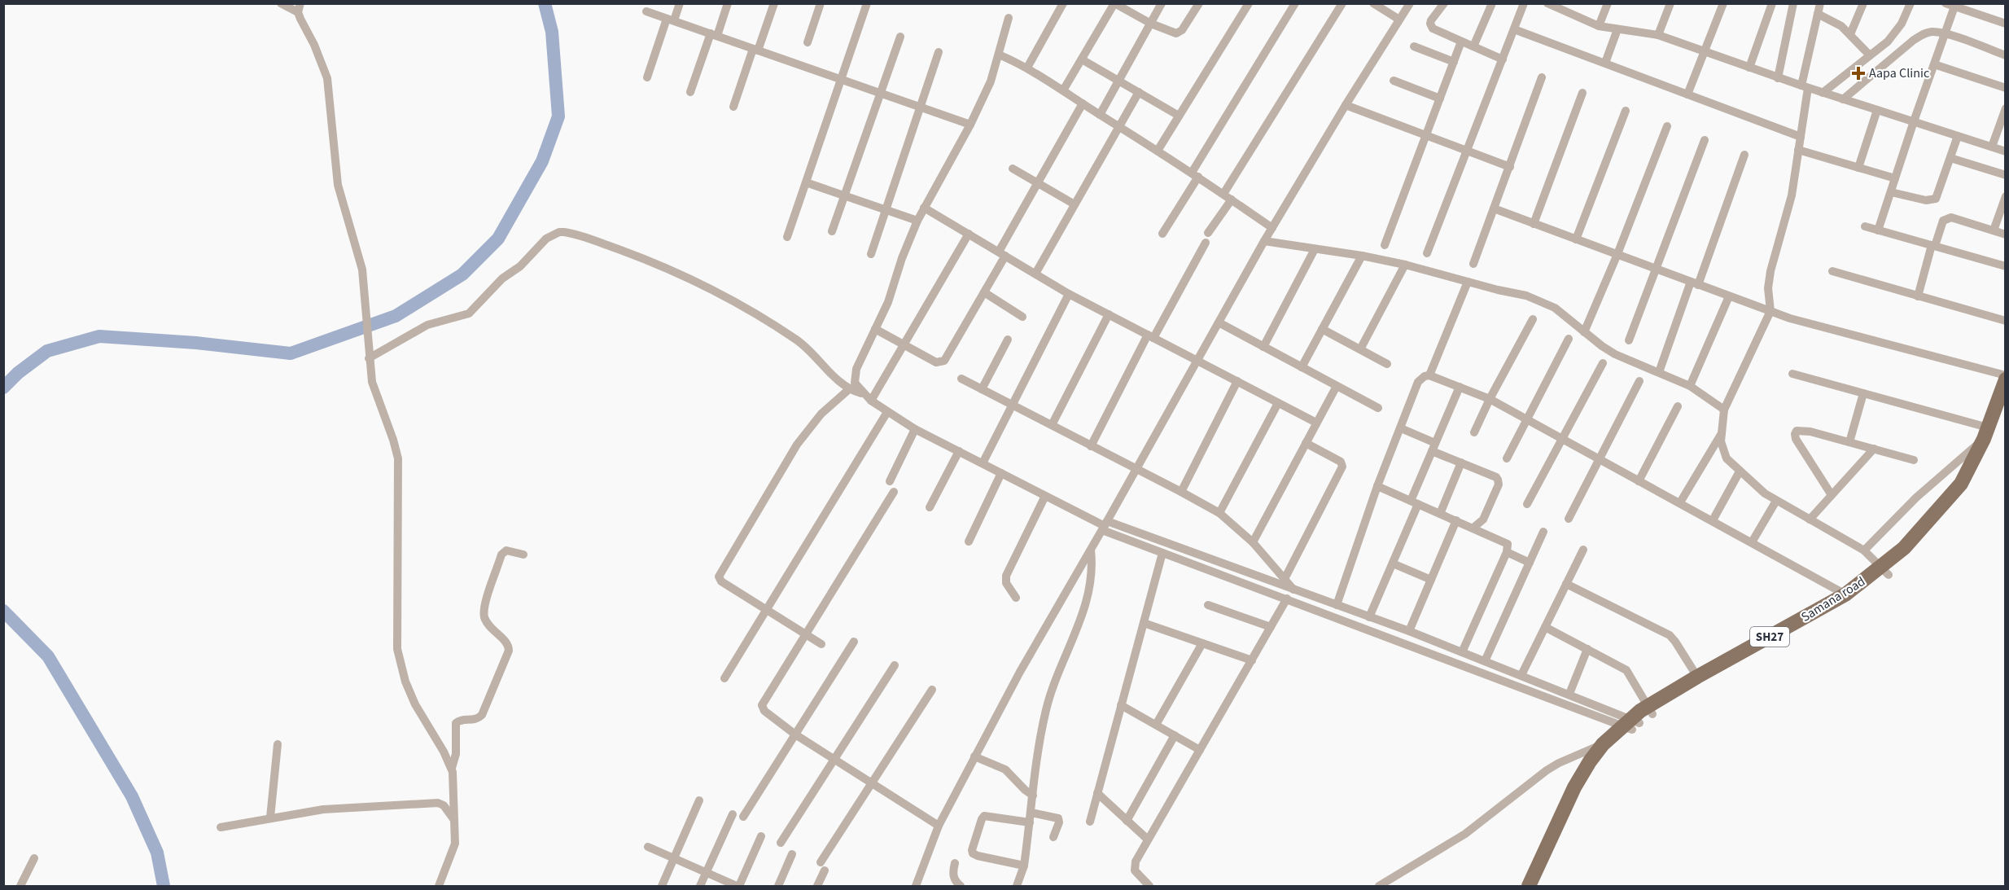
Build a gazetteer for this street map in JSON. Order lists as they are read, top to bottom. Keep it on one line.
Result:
{"streets":{"main road":["Samana road","SH27"]},"places":{"health":["Aapa Clinic"]}}
